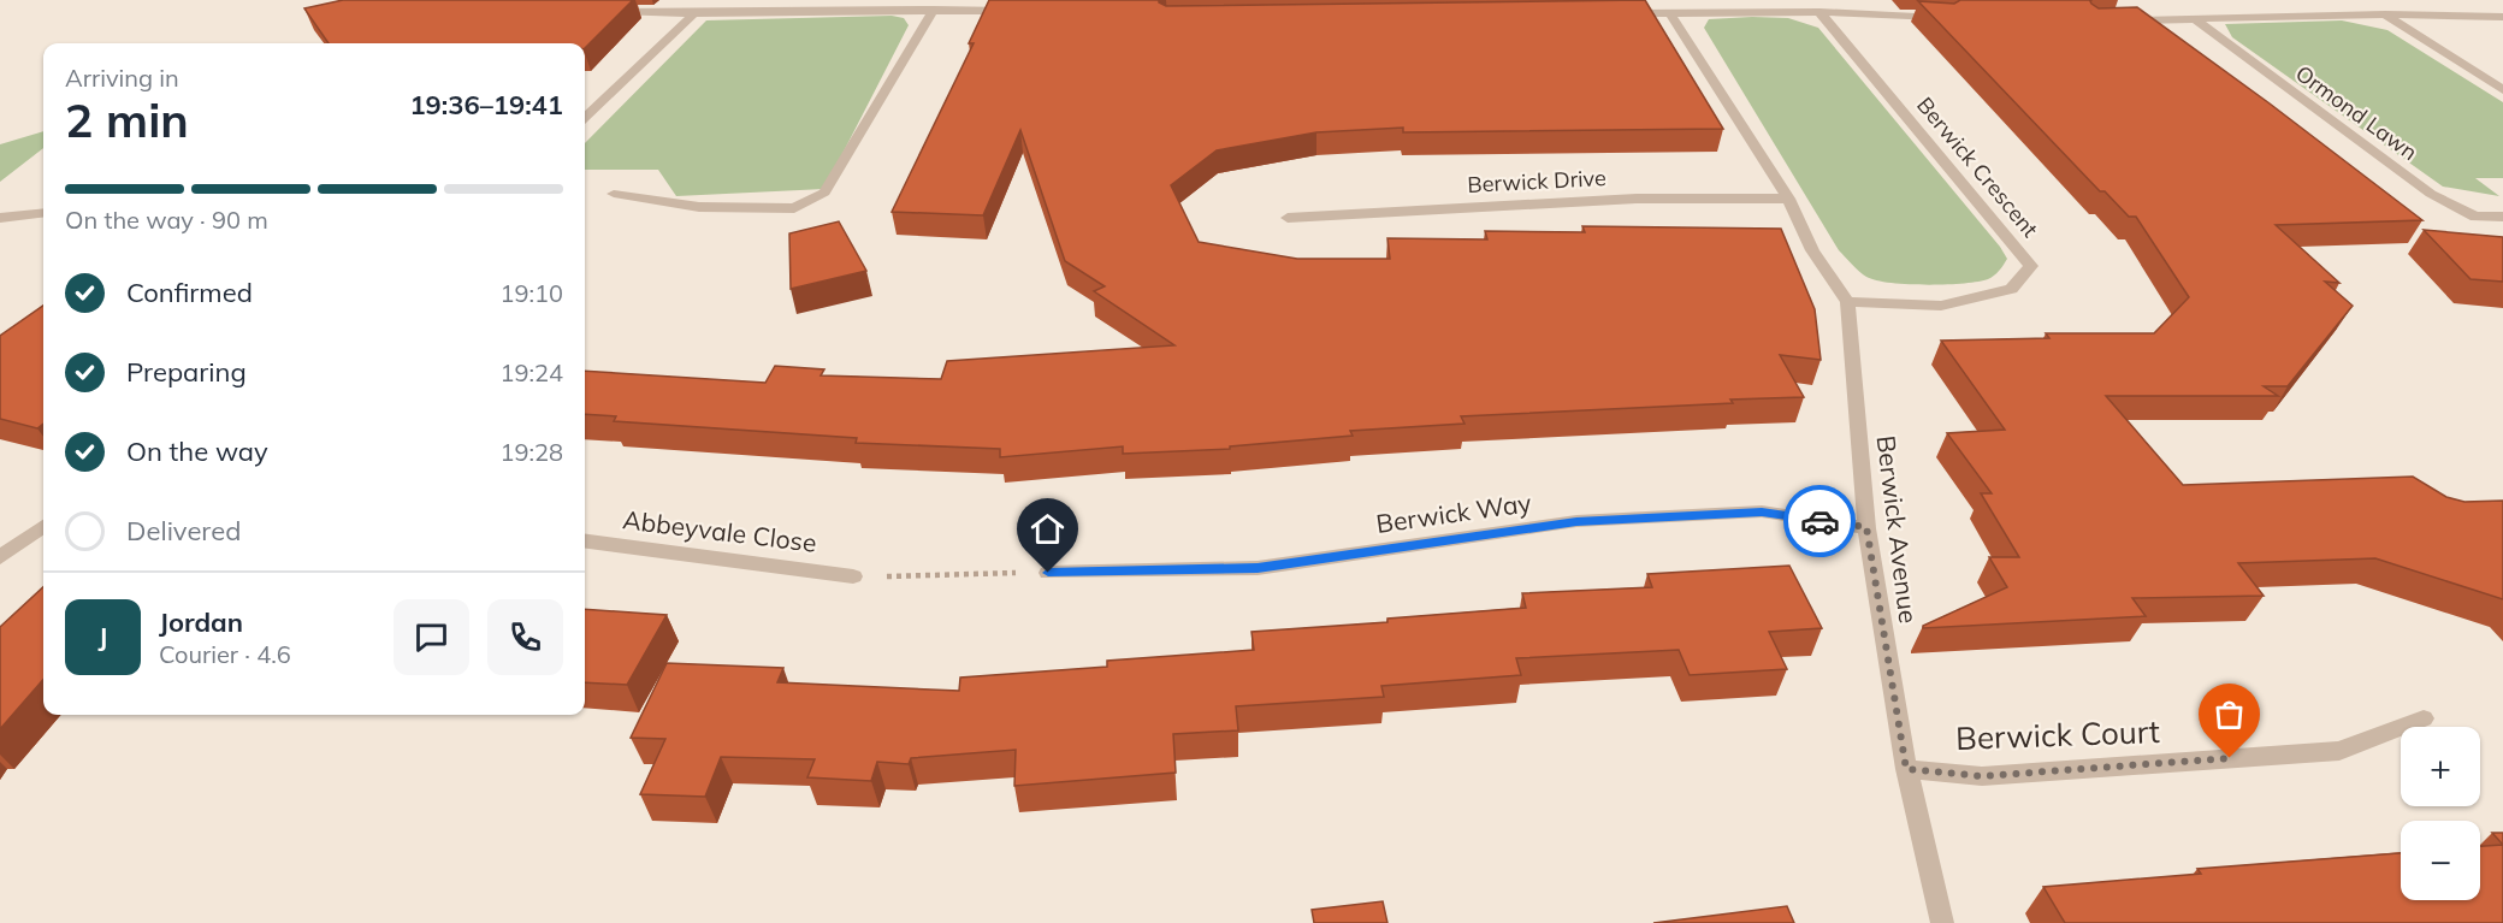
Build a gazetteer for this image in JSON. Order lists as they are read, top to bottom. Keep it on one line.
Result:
{"streets":{"street":["Ormond Lawn","Berwick Crescent","Berwick Drive","Berwick Way","Berwick Avenue","Abbeyvale Close","Berwick Court"]},"crossings":[["Berwick Crescent","Berwick Avenue"],["Berwick Drive","Berwick Avenue"],["Berwick Way","Berwick Avenue"],["Berwick Avenue","Berwick Court"]],"page":{"heading":["2 min","Arriving in","19:36–19:41"],"panel":["Jordan","Courier · 4.6"],"bar":"On the way · 90 m","list":[["Confirmed","19:10"],["Preparing","19:24"],["On the way","19:28"],"Delivered"],"round":"J","map_buttons":["+","−"]}}
